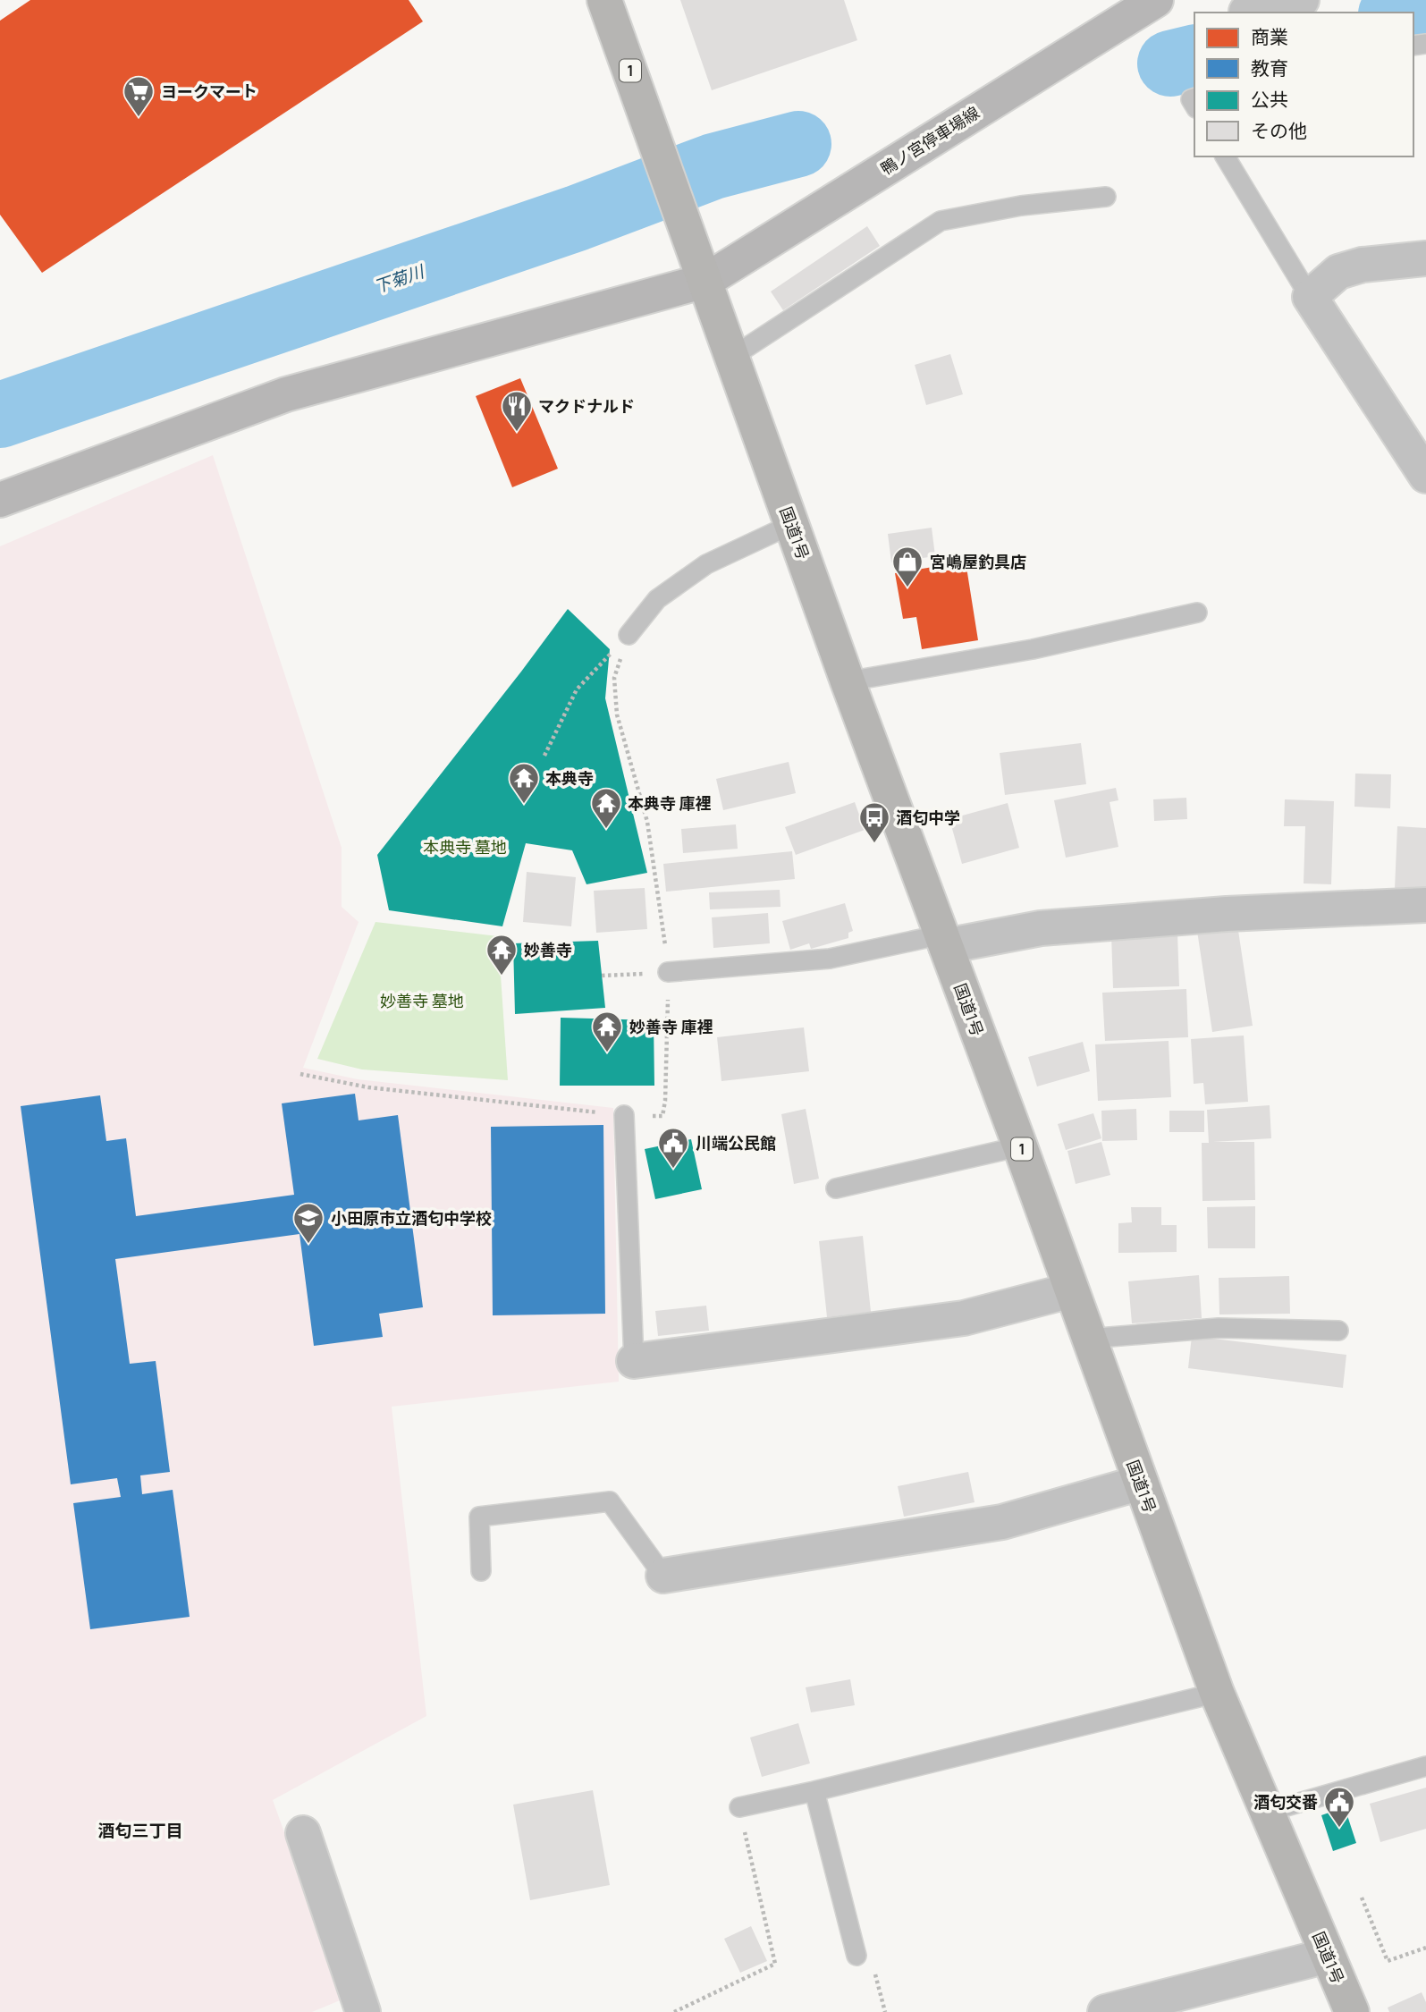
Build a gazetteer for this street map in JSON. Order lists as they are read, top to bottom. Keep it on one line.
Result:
{"streets":{"highway":["1","国道1号"],"street":["鴨ノ宮停車場線"]},"crossings":[["鴨ノ宮停車場線","国道1号"]],"districts":["酒匂三丁目"],"water":["下菊川"],"parks":["本典寺 墓地","妙善寺 墓地"],"places":{"supermarket":["ヨークマート"],"restaurant":["マクドナルド"],"shop":["宮嶋屋釣具店"],"temple":["本典寺","本典寺 庫裡","妙善寺","妙善寺 庫裡"],"bus stop":["酒匂中学"],"public building":["川端公民館","酒匂交番"],"school or university":["小田原市立酒匂中学校"]},"legend":["商業","教育","公共","その他"]}
